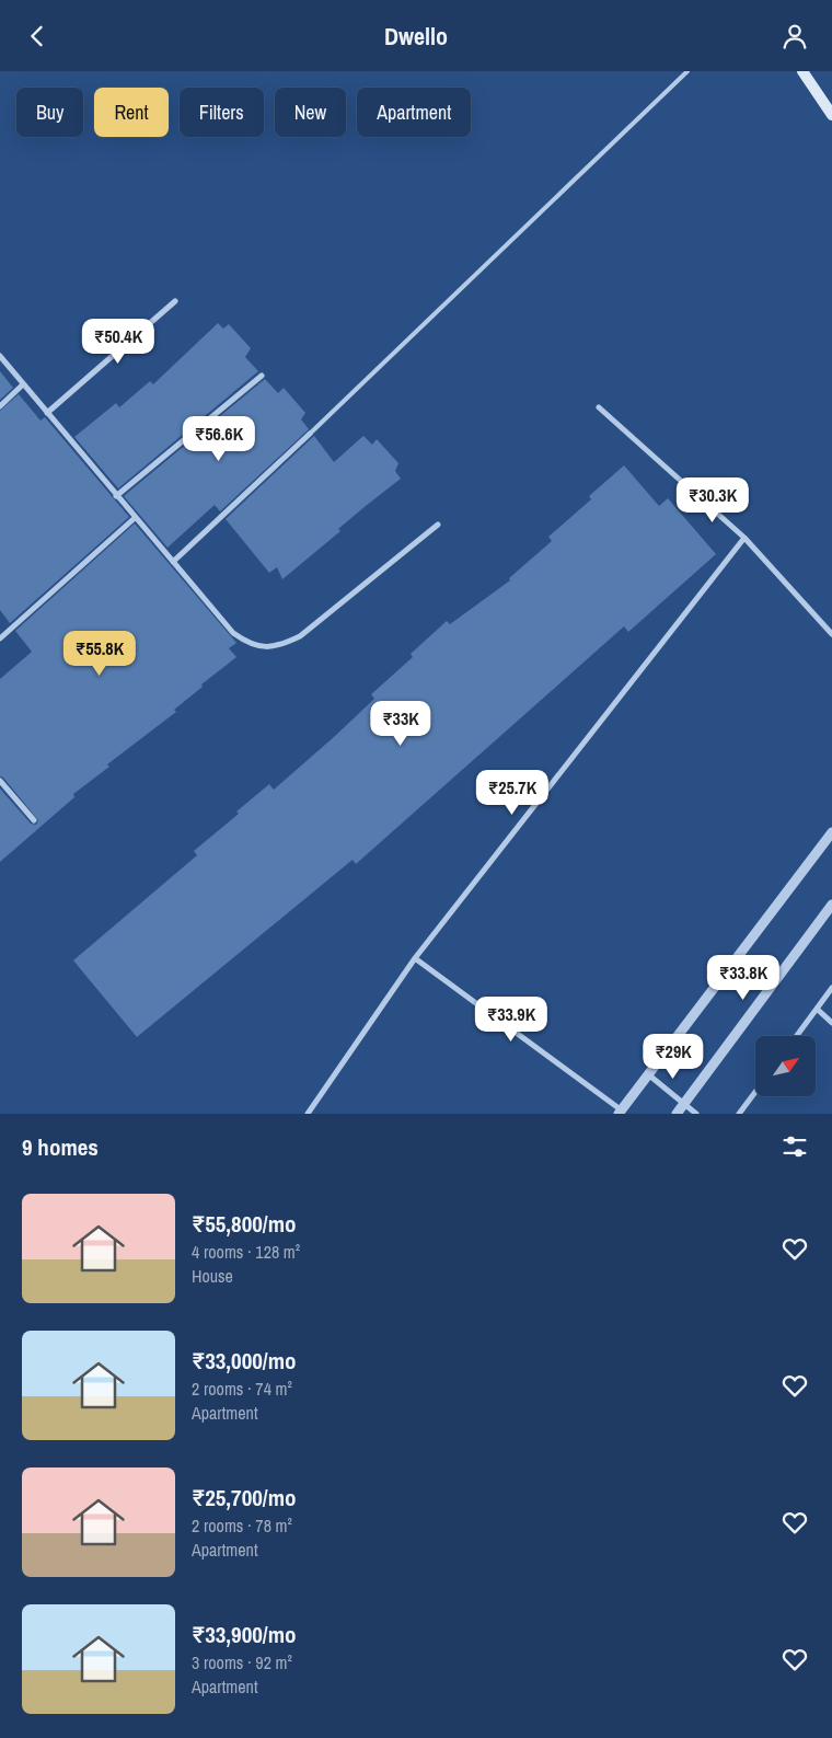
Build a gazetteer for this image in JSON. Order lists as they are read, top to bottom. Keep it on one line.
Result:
{"north":"top right","page":{"header":"Dwello","chip":["Buy","Rent","Filters","New","Apartment"],"price":["₹50.4K","₹56.6K","₹30.3K","₹55.8K","₹33K","₹25.7K","₹33.8K","₹33.9K","₹29K"],"heading":"9 homes","list":[{"name":"₹55,800/mo","note":"4 rooms · 128 m² · House"},{"name":"₹33,000/mo","note":"2 rooms · 74 m² · Apartment"},{"name":"₹25,700/mo","note":"2 rooms · 78 m² · Apartment"},{"name":"₹33,900/mo","note":"3 rooms · 92 m² · Apartment"}]}}
